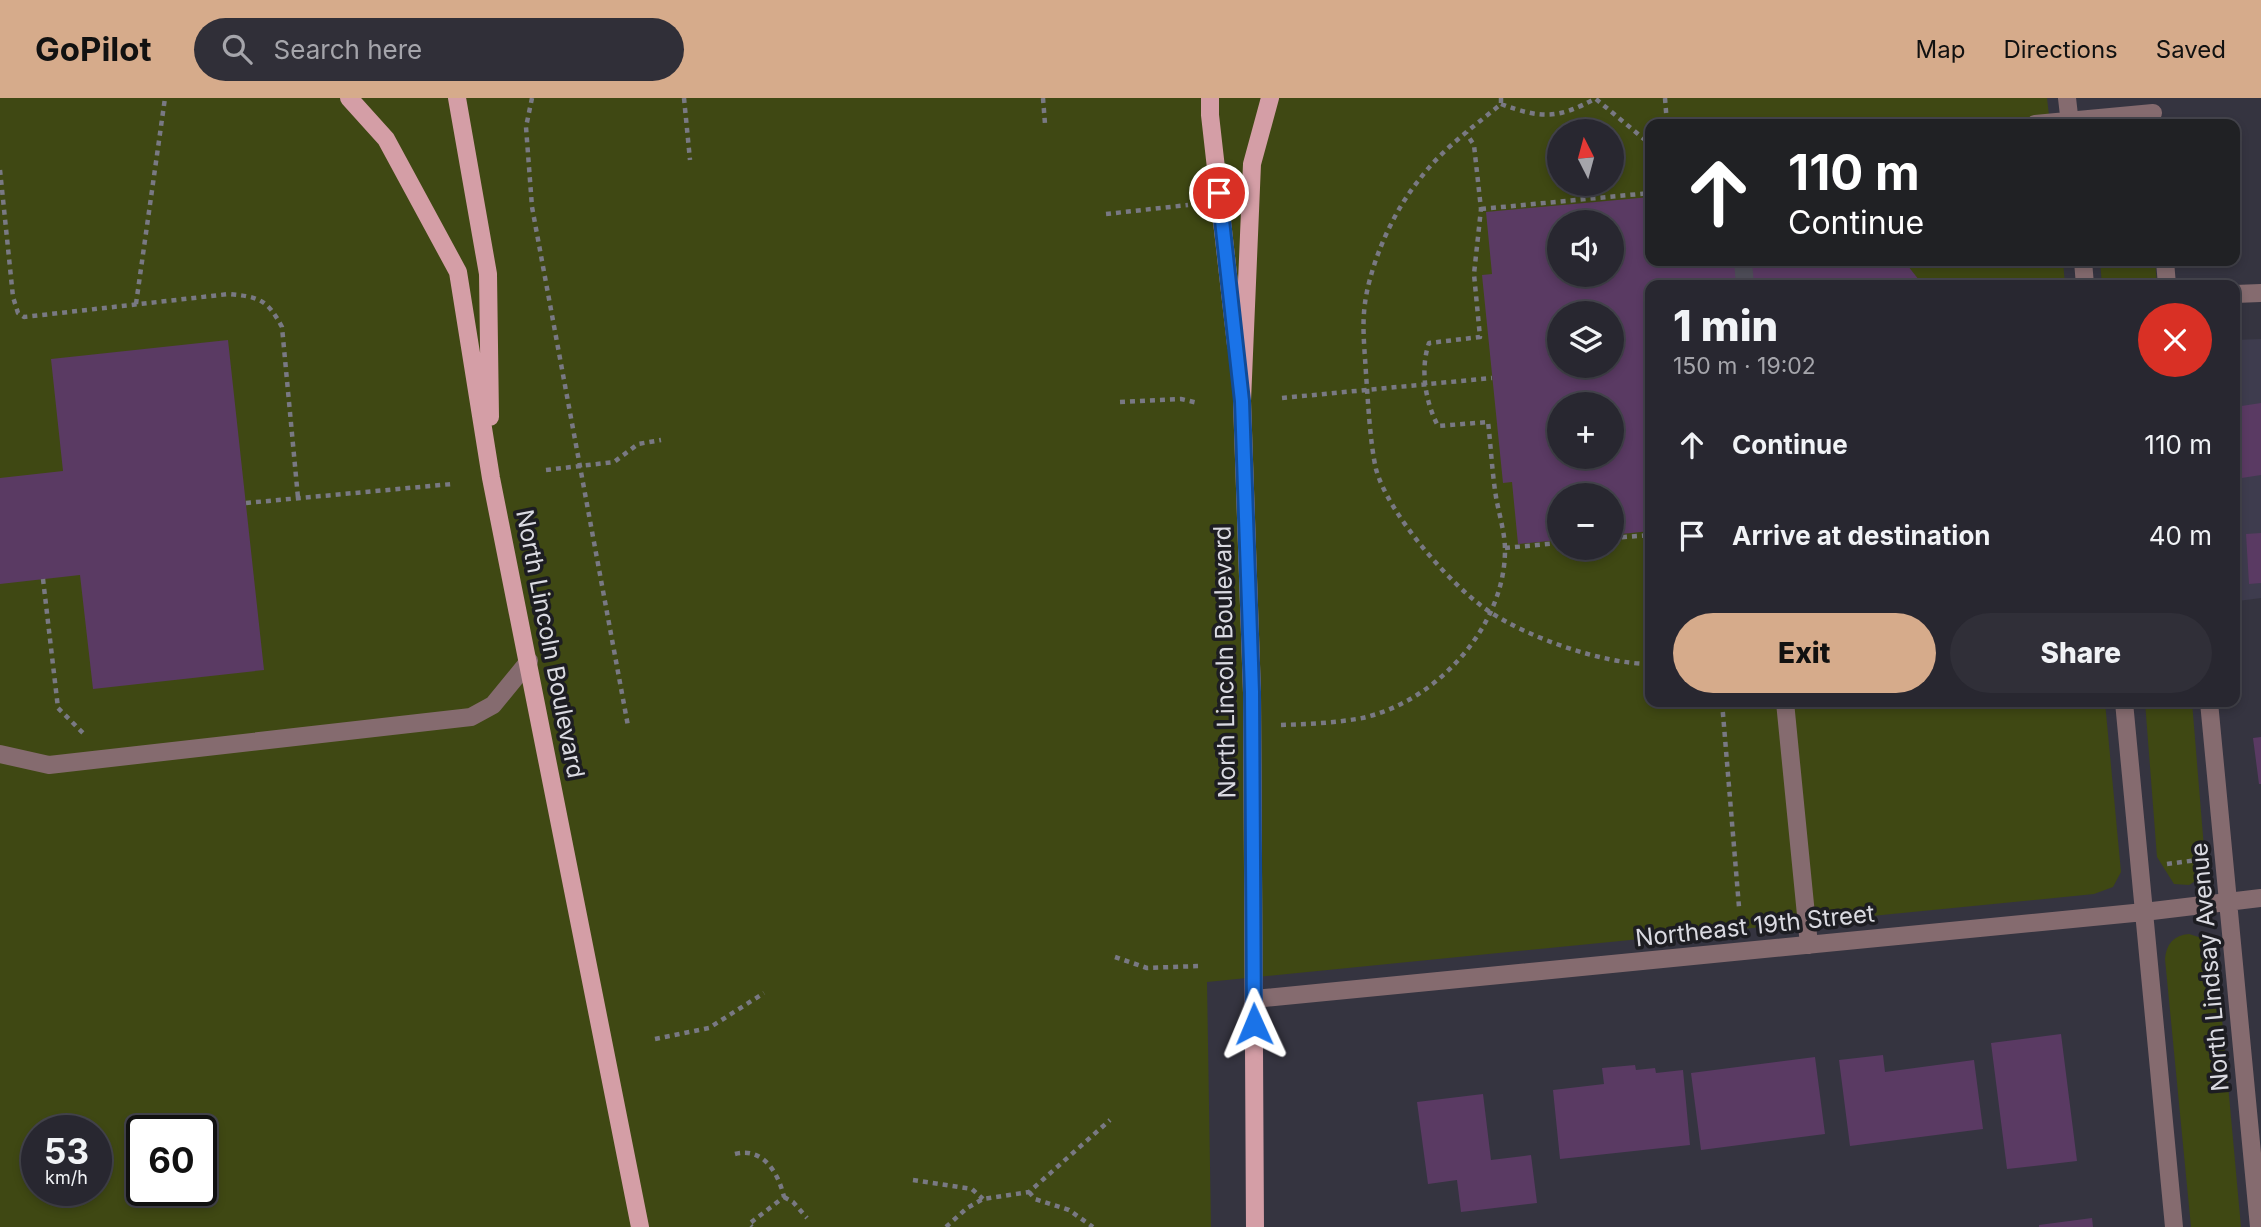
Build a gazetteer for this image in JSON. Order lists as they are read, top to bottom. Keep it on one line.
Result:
{"streets":{"main road":["North Lincoln Boulevard"],"street":["Northeast 19th Street","North Lindsay Avenue"]},"crossings":[["North Lincoln Boulevard","Northeast 19th Street"],["Northeast 19th Street","North Lindsay Avenue"]],"north":"top","page":{"header":"GoPilot","search":"Search here","nav":["Map","Directions","Saved"],"map_buttons":["+","−"],"turn":["110 m","Continue"],"heading":["1 min","150 m · 19:02"],"list":[{"name":"Continue","value":"110 m"},{"name":"Arrive at destination","value":"40 m"}],"buttons":["Exit","Share"],"speed":"53 km/h","limit":"60"}}
